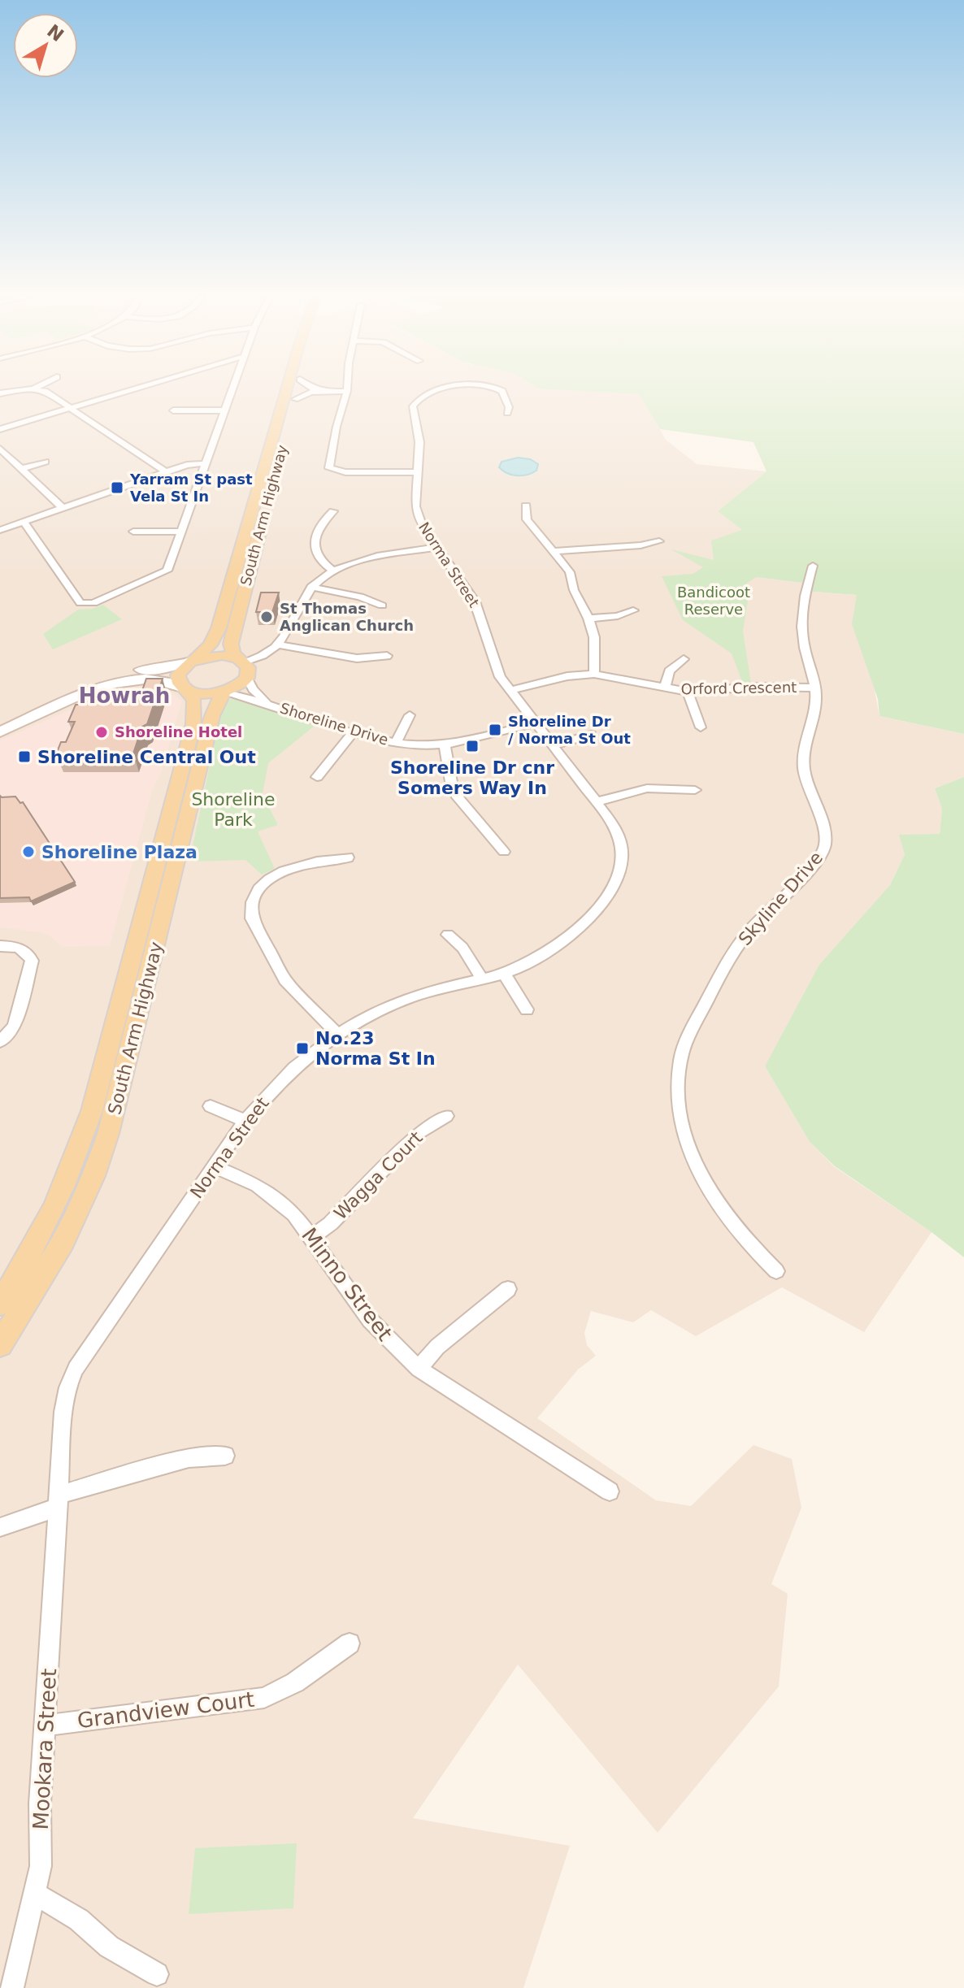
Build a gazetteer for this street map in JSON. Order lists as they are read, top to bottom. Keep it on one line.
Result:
{"streets":{"main road":["South Arm Highway"],"street":["Norma Street","Orford Crescent","Shoreline Drive","Skyline Drive","Wagga Court","Minno Street","Grandview Court","Mookara Street"]},"crossings":[["South Arm Highway","Shoreline Drive"],["Norma Street","Orford Crescent"],["Norma Street","Shoreline Drive"],["Norma Street","Minno Street"],["Norma Street","Mookara Street"],["Orford Crescent","Skyline Drive"],["Wagga Court","Minno Street"],["Grandview Court","Mookara Street"]],"districts":["Howrah"],"parks":["Bandicoot Reserve","Shoreline Park"],"places":{"transit":["Yarram St past Vela St In","Shoreline Dr / Norma St Out","Shoreline Dr cnr Somers Way In","Shoreline Central Out","No.23 Norma St In"],"other":["St Thomas Anglican Church","Shoreline Hotel","Shoreline Plaza"]},"north":"top right"}
